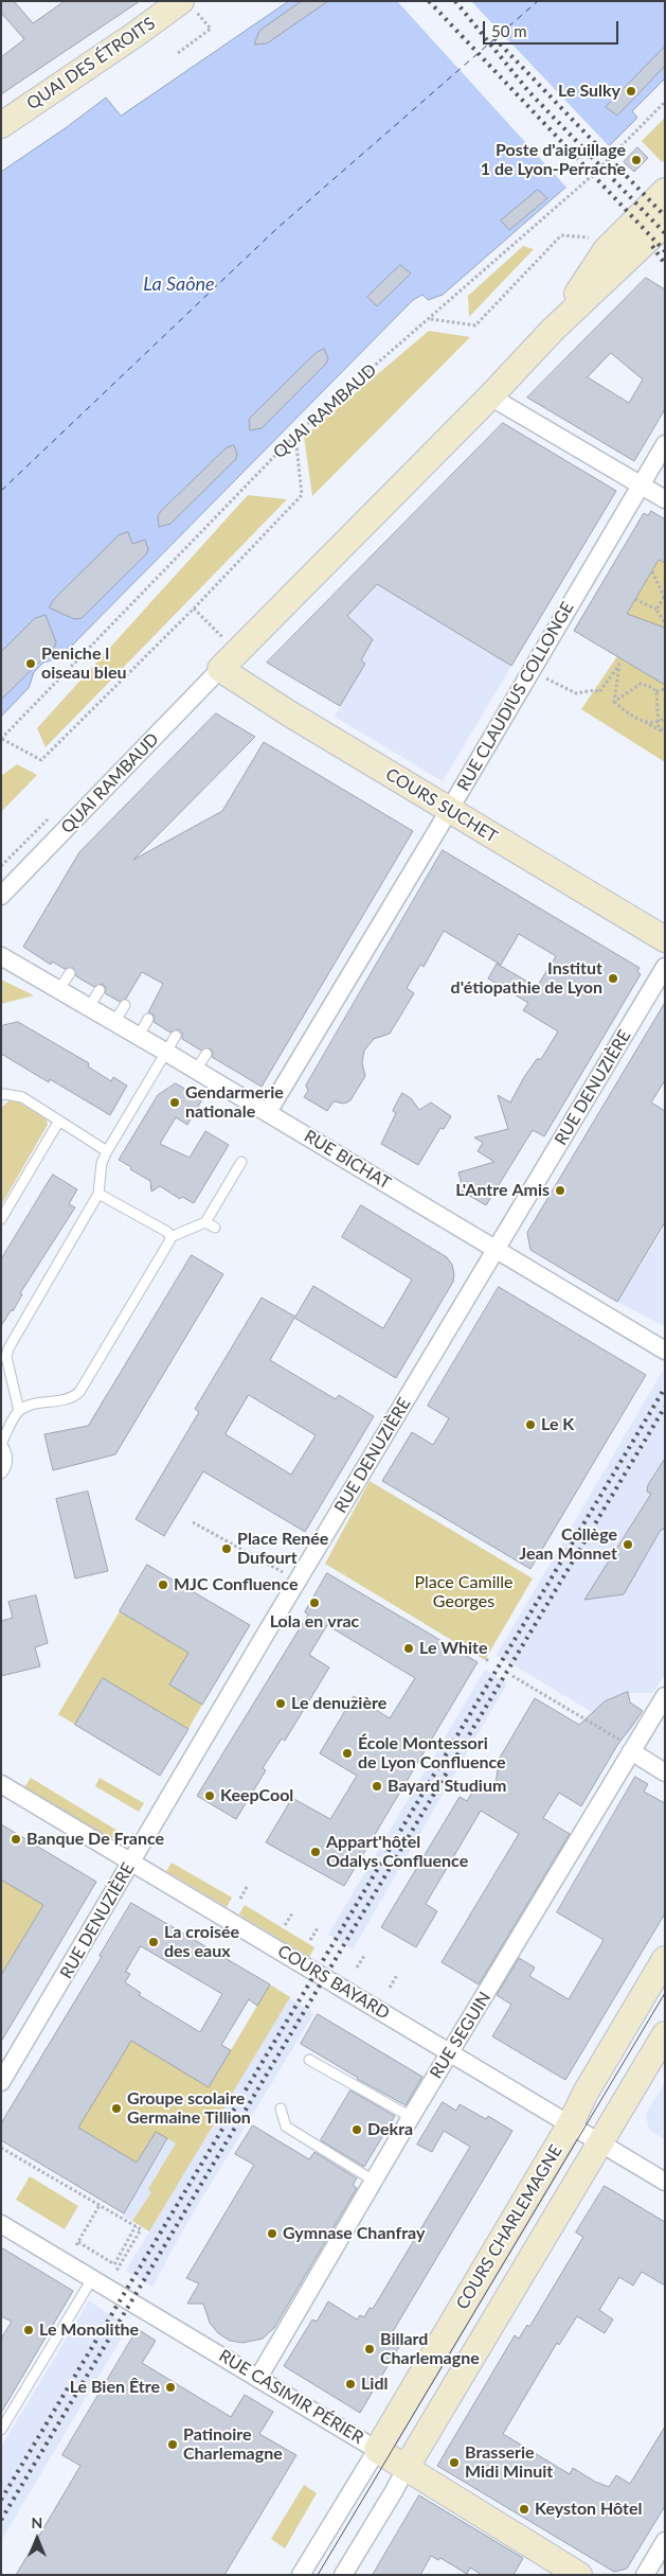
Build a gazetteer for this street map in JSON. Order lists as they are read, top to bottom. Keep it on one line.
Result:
{"streets":{"street":["QUAI DES ÉTROITS","QUAI RAMBAUD","RUE CLAUDIUS COLLONGE","COURS SUCHET","RUE DENUZIÈRE","RUE BICHAT","COURS BAYARD","RUE SEGUIN","COURS CHARLEMAGNE","RUE CASIMIR PÉRIER"]},"crossings":[["QUAI RAMBAUD","COURS SUCHET"],["RUE CLAUDIUS COLLONGE","COURS SUCHET"],["RUE CLAUDIUS COLLONGE","RUE BICHAT"],["RUE DENUZIÈRE","RUE BICHAT"],["RUE DENUZIÈRE","COURS BAYARD"],["COURS BAYARD","RUE SEGUIN"],["COURS BAYARD","COURS CHARLEMAGNE"],["RUE SEGUIN","RUE CASIMIR PÉRIER"],["COURS CHARLEMAGNE","RUE CASIMIR PÉRIER"]],"water":["La Saône"],"parks":["Place Camille Georges"],"places":["Le Sulky","Poste d'aiguillage 1 de Lyon-Perrache","Peniche l oiseau bleu","Institut d'étiopathie de Lyon","Gendarmerie nationale","L'Antre Amis","Le K","Collège Jean Monnet","Place Renée Dufourt","MJC Confluence","Lola en vrac","Le White","Le denuzière","École Montessori de Lyon Confluence","Bayard Studium","KeepCool","Banque De France","Appart'hôtel Odalys Confluence","La croisée des eaux","Groupe scolaire Germaine Tillion","Dekra","Gymnase Chanfray","Le Monolithe","Billard Charlemagne","Lidl","Le Bien Être","Patinoire Charlemagne","Brasserie Midi Minuit","Keyston Hôtel"],"scale_bar":"50 m","north":"top"}
